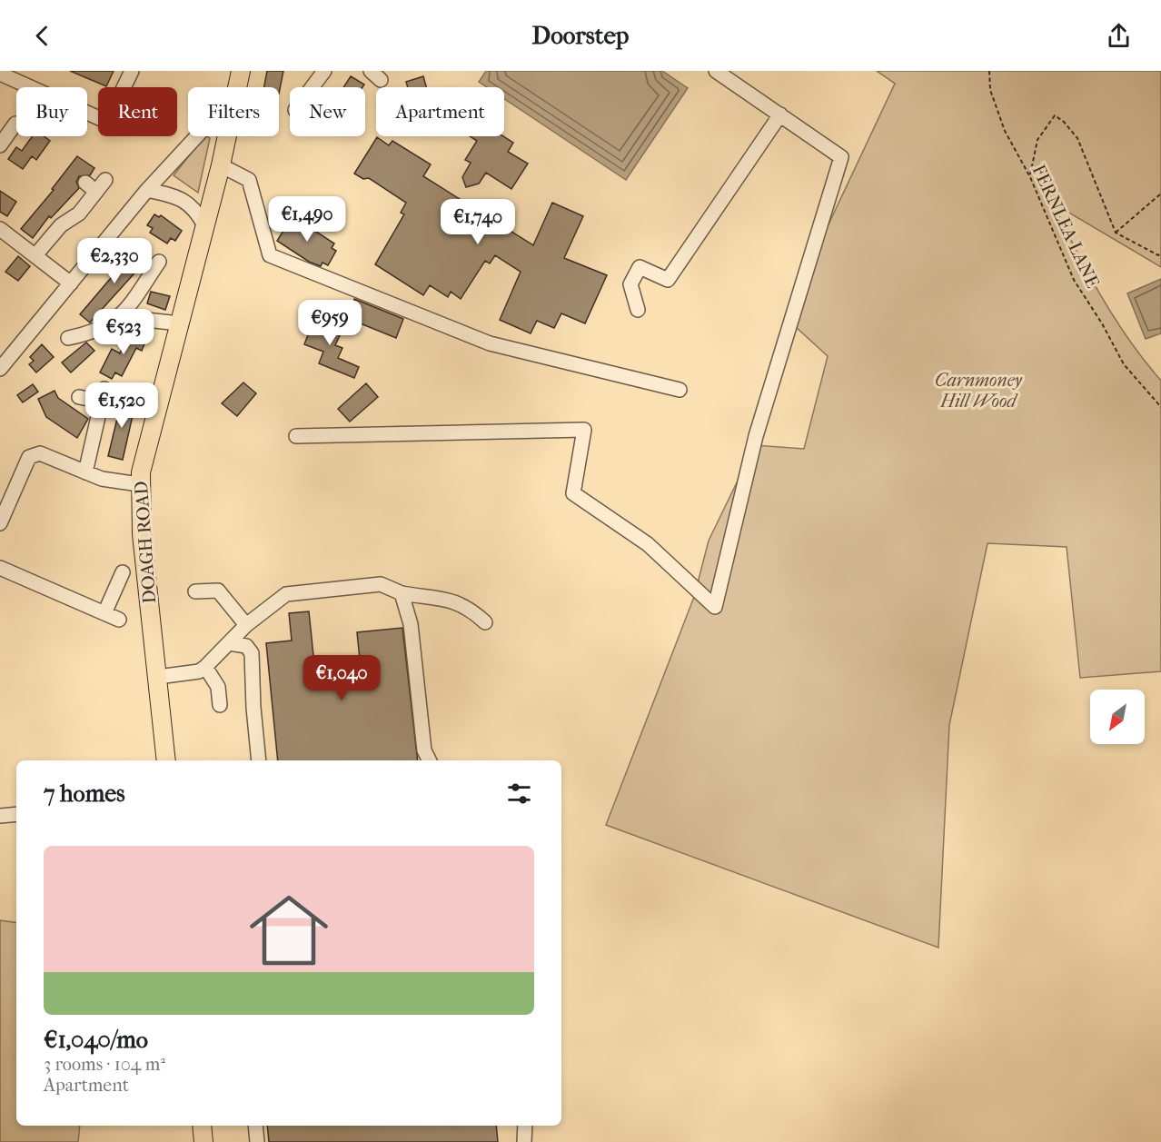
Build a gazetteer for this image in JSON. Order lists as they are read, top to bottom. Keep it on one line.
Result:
{"streets":{"main road":["DOAGH ROAD"],"path":["FERNLEA LANE"]},"parks":["Carnmoney Hill Wood"],"north":"bottom left","page":{"header":"Doorstep","chip":["Buy","Rent","Filters","New","Apartment"],"price":["€1,490","€1,740","€2,330","€959","€523","€1,520","€1,040"],"heading":"7 homes","list":[{"name":"€1,040/mo","note":"3 rooms · 104 m² · Apartment"}]}}
